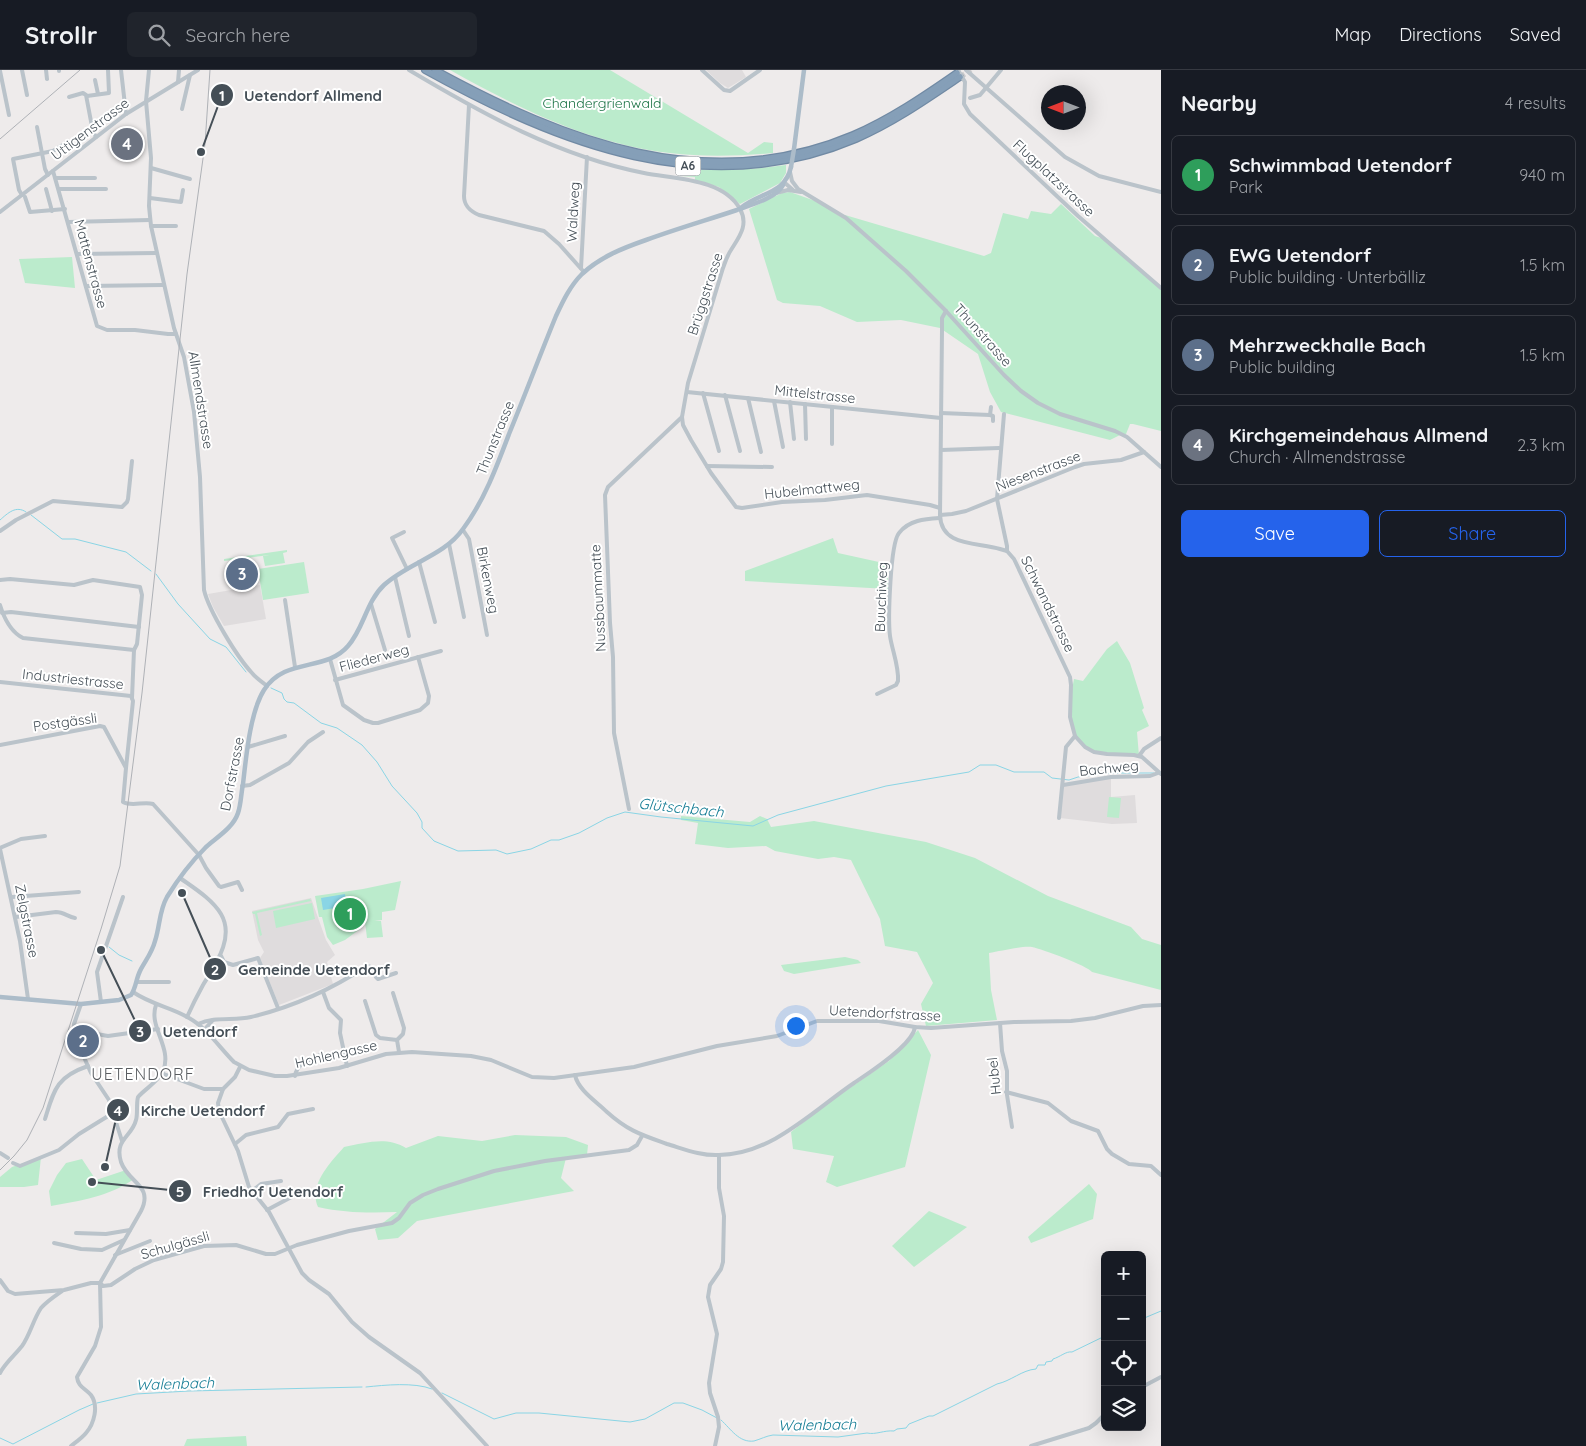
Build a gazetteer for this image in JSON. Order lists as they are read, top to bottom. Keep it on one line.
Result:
{"streets":{"highway":["A6"],"main road":["Thunstrasse","Dorfstrasse"],"street":["Uttigenstrasse","Flugplatzstrasse","Waldweg","Mattenstrasse","Brüggstrasse","Mittelstrasse","Allmendstrasse","Niesenstrasse","Hubelmattweg","Birkenweg","Buuchiweg","Nussbaummatte","Schwandstrasse","Fliederweg","Industriestrasse","Postgässli","Bachweg","Zelgstrasse","Uetendorfstrasse","Hohlengasse","Hubel","Schulgässli"]},"crossings":[["Uttigenstrasse","Mattenstrasse"],["Uttigenstrasse","Allmendstrasse"],["A6","Flugplatzstrasse"],["Waldweg","Thunstrasse"],["Mattenstrasse","Allmendstrasse"],["Brüggstrasse","Thunstrasse"],["Brüggstrasse","Mittelstrasse"],["Brüggstrasse","Nussbaummatte"],["Thunstrasse","Allmendstrasse"],["Thunstrasse","Niesenstrasse"],["Thunstrasse","Birkenweg"],["Thunstrasse","Fliederweg"],["Thunstrasse","Dorfstrasse"],["Allmendstrasse","Dorfstrasse"],["Niesenstrasse","Buuchiweg"],["Niesenstrasse","Schwandstrasse"],["Buuchiweg","Schwandstrasse"],["Industriestrasse","Postgässli"],["Dorfstrasse","Hohlengasse"],["Uetendorfstrasse","Hohlengasse"],["Uetendorfstrasse","Hubel"]],"districts":["UETENDORF"],"water":["Glütschbach","Walenbach"],"parks":["Chandergrienwald"],"places":["Uetendorf Allmend","Gemeinde Uetendorf","Uetendorf","Kirche Uetendorf","Friedhof Uetendorf"],"north":"left","page":{"header":"Strollr","search":"Search here","nav":["Map","Directions","Saved"],"heading":["Nearby","4 results"],"pins":["4","3","1","2"],"list":[{"mark":"1","name":"Schwimmbad Uetendorf","note":"Park","value":"940 m"},{"mark":"2","name":"EWG Uetendorf","note":"Public building · Unterbälliz","value":"1.5 km"},{"mark":"3","name":"Mehrzweckhalle Bach","note":"Public building","value":"1.5 km"},{"mark":"4","name":"Kirchgemeindehaus Allmend","note":"Church · Allmendstrasse","value":"2.3 km"}],"buttons":["Save","Share"],"map_buttons":["+","−"]}}
